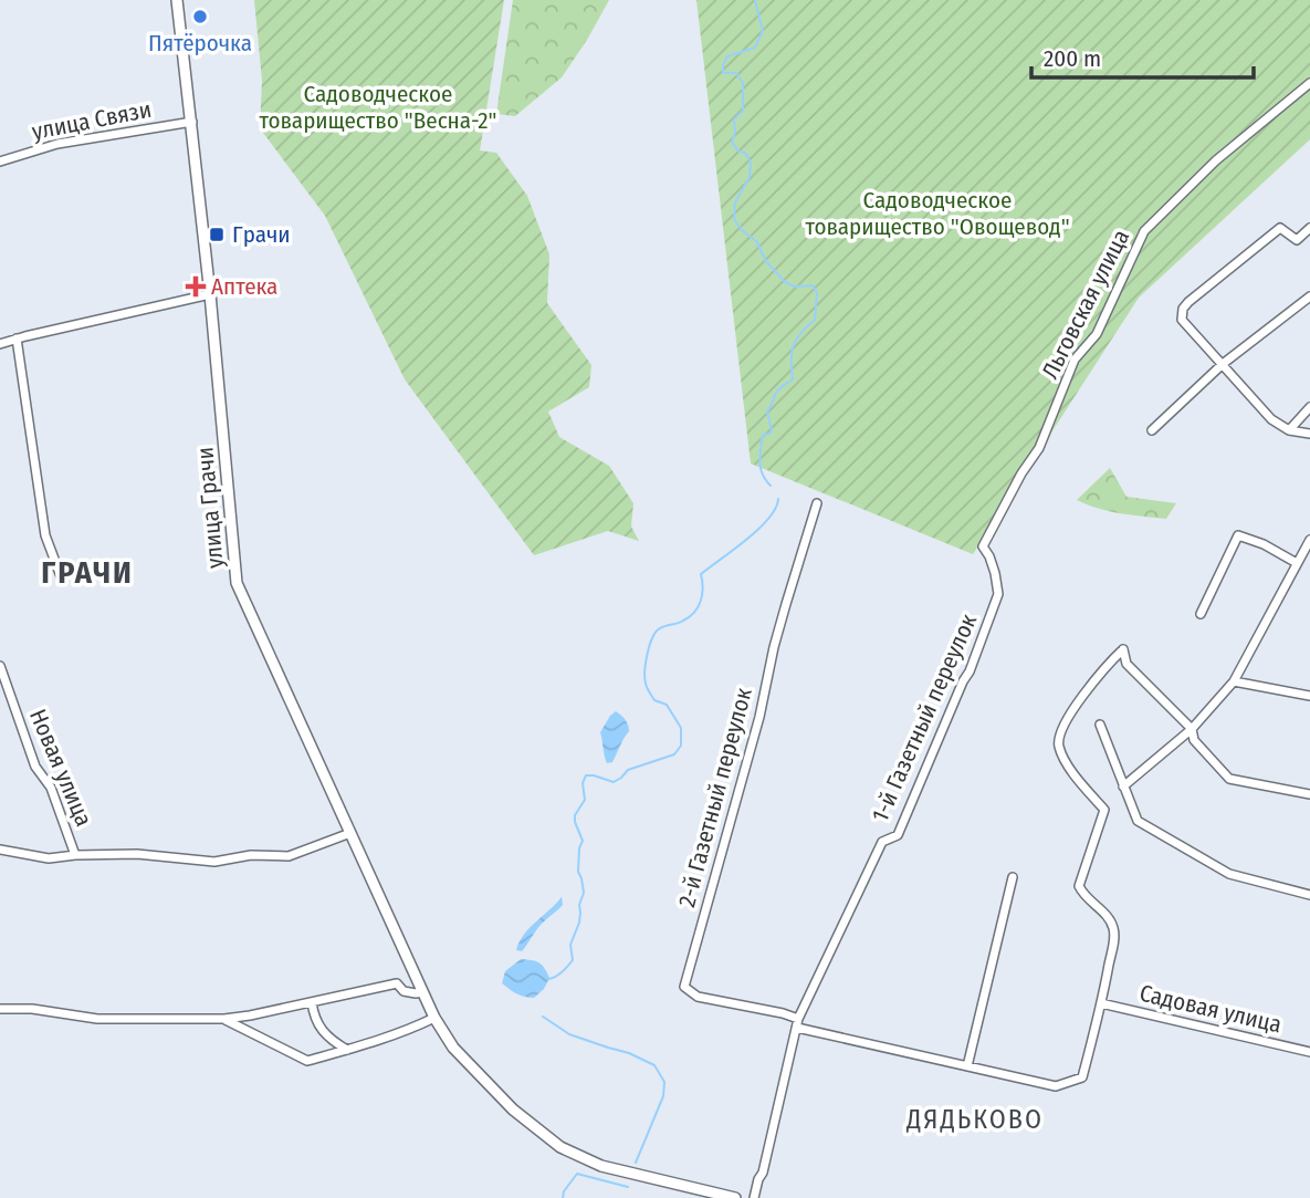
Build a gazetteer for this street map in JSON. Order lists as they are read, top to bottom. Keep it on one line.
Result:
{"streets":{"street":["улица Связи","Льговская улица","улица Грачи","1-й Газетный переулок","Новая улица","2-й Газетный переулок","Садовая улица"]},"crossings":[["улица Связи","улица Грачи"],["Льговская улица","1-й Газетный переулок"],["1-й Газетный переулок","2-й Газетный переулок"]],"districts":["ГРАЧИ","ДЯДЬКОВО"],"parks":["Садоводческое товарищество \"Весна-2\"","Садоводческое товарищество \"Овощевод\""],"places":{"other":["Пятёрочка"],"transit":["Грачи"],"health":["Аптека"]},"scale_bar":"200 m"}
